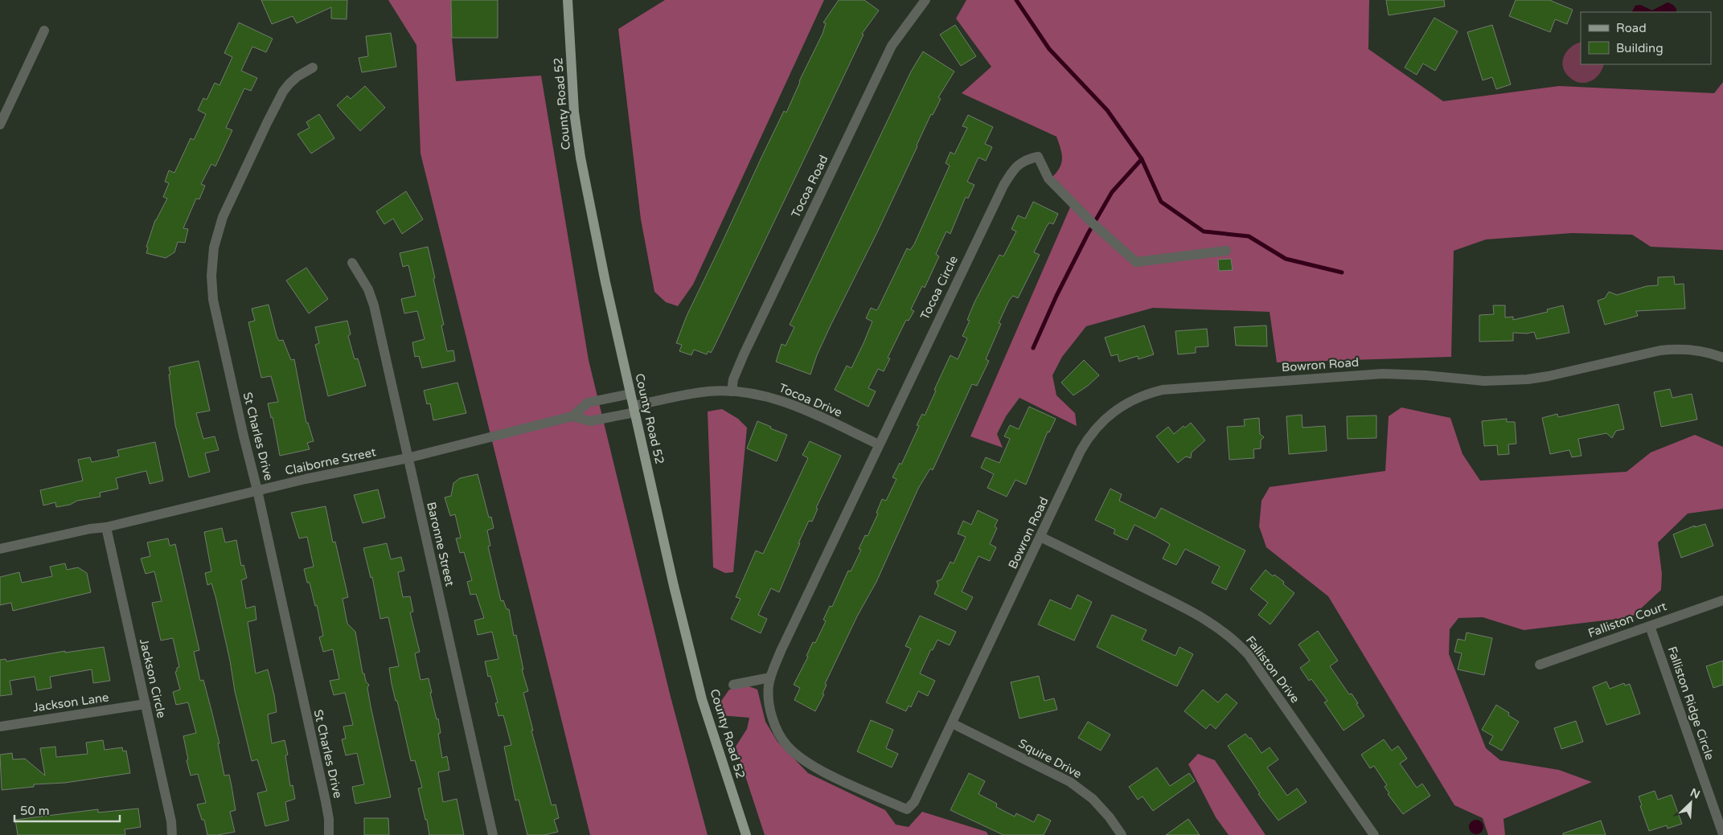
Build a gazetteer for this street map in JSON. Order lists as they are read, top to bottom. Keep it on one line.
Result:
{"streets":{"main road":["County Road 52"],"street":["Tocoa Road","Tocoa Circle","Bowron Road","Tocoa Drive","St Charles Drive","Claiborne Street","Baronne Street","Falliston Court","Falliston Drive","Jackson Circle","Jackson Lane","Falliston Ridge Circle","Squire Drive"]},"crossings":[["County Road 52","Tocoa Drive"],["County Road 52","Claiborne Street"],["Tocoa Road","Tocoa Drive"],["Tocoa Circle","Bowron Road"],["Tocoa Circle","Tocoa Drive"],["Bowron Road","Tocoa Drive"],["Bowron Road","Falliston Drive"],["Bowron Road","Squire Drive"],["Tocoa Drive","Claiborne Street"],["St Charles Drive","Claiborne Street"],["Claiborne Street","Baronne Street"],["Claiborne Street","Jackson Circle"],["Falliston Court","Falliston Ridge Circle"],["Jackson Circle","Jackson Lane"]],"legend":["Road","Building"],"scale_bar":"50 m","north":"top right"}
